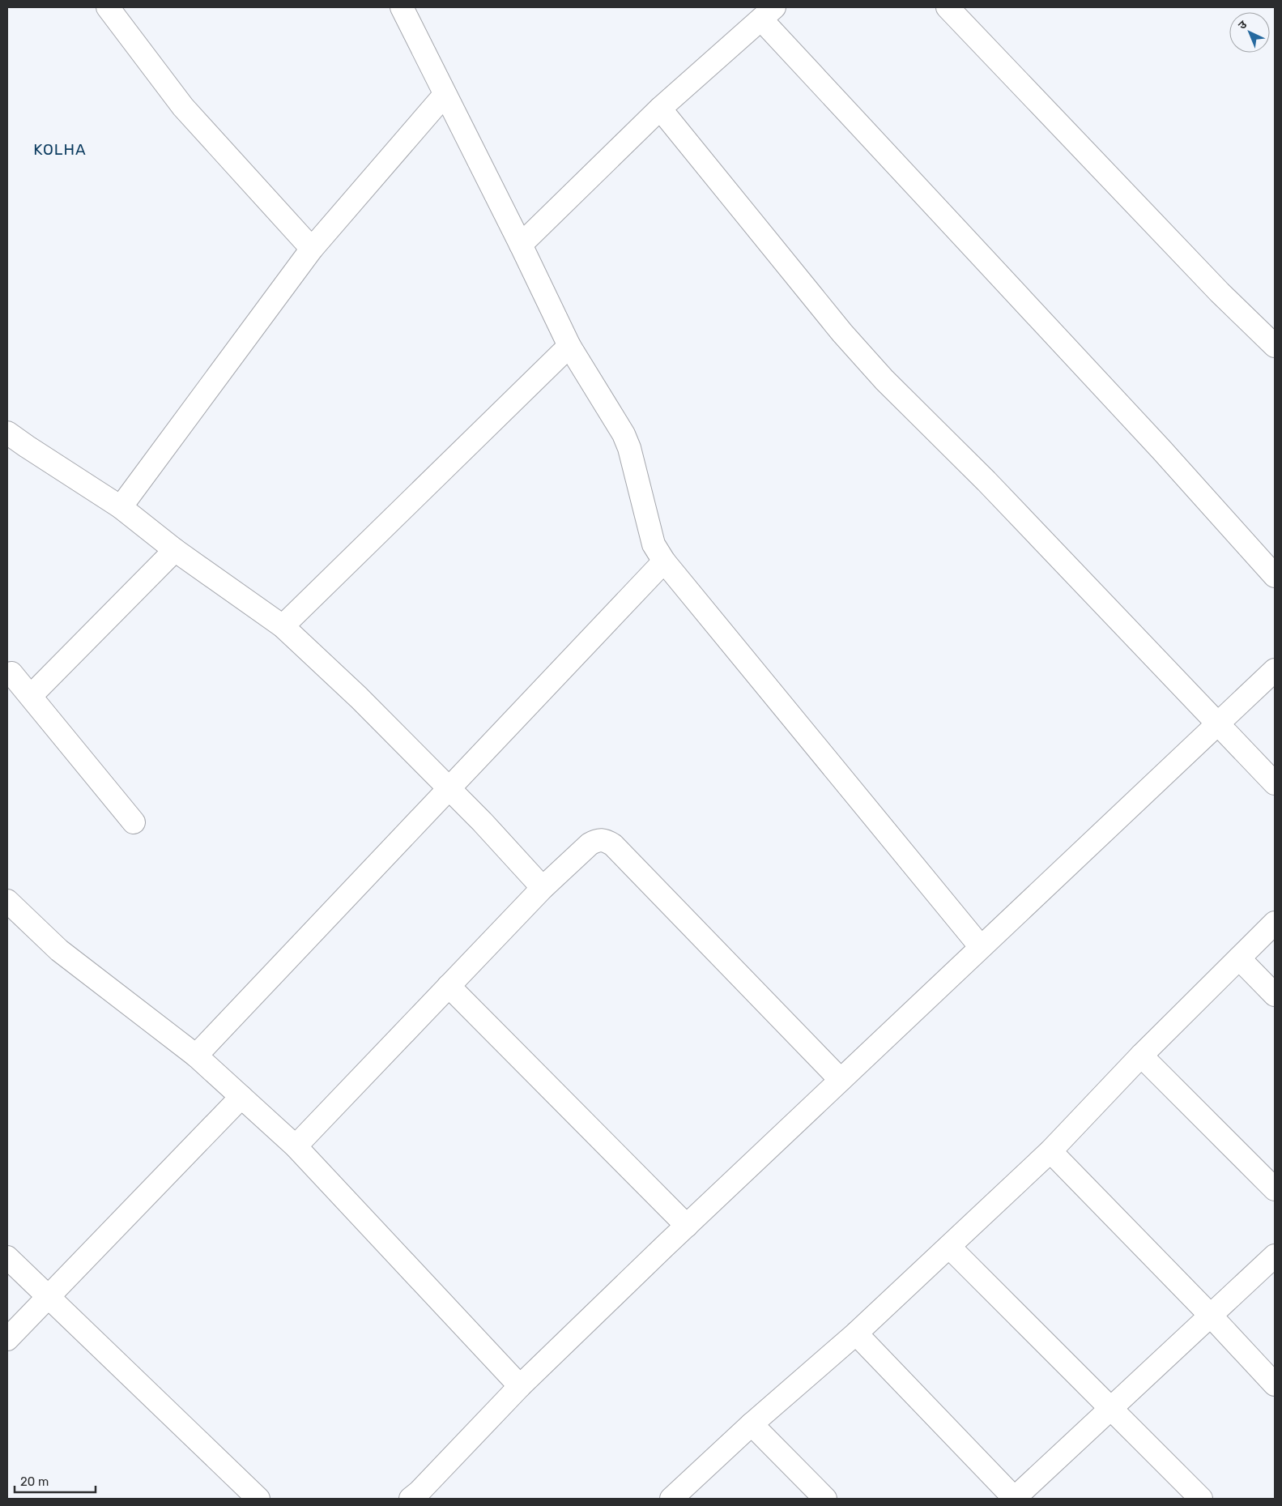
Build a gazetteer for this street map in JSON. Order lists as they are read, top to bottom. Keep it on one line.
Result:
{"districts":["KOLHA"],"scale_bar":"20 m","north":"top left"}
